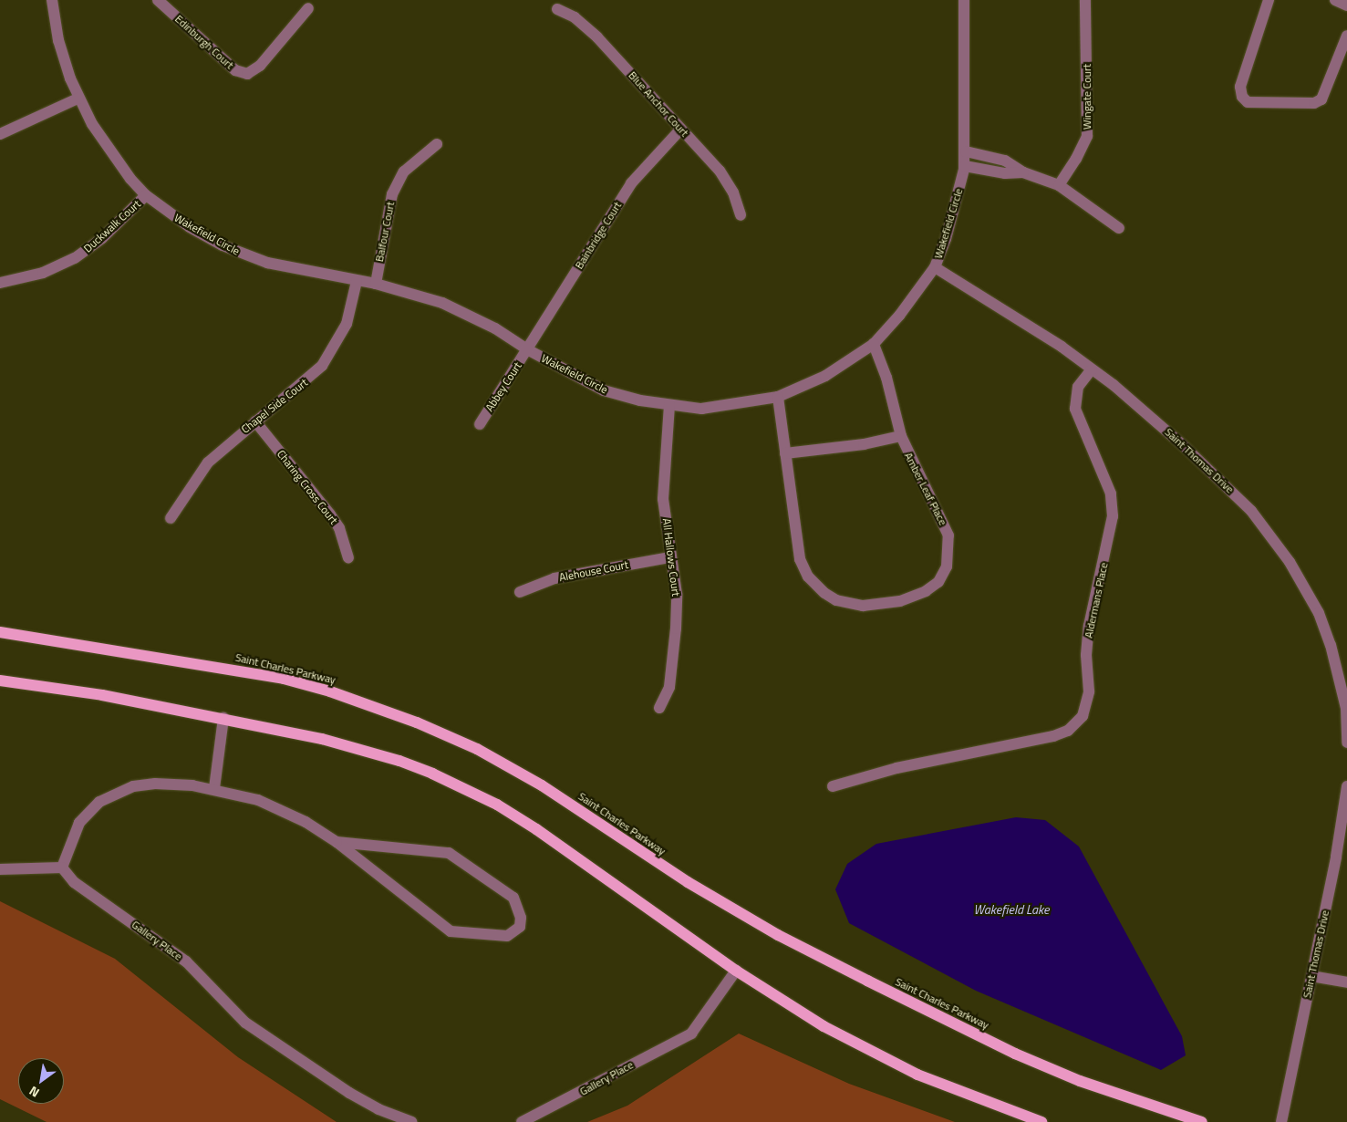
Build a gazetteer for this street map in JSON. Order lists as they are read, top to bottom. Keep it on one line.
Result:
{"streets":{"main road":["Saint Charles Parkway"],"street":["Edinburgh Court","Wingate Court","Blue Anchor Court","Wakefield Circle","Duckwalk Court","Balfour Court","Bainbridge Court","Abbey Court","Chapel Side Court","Saint Thomas Drive","Charing Cross Court","Amber Leaf Place","All Hallows Court","Alehouse Court","Aldermans Place","Gallery Place"]},"crossings":[["Blue Anchor Court","Bainbridge Court"],["Wakefield Circle","Duckwalk Court"],["Wakefield Circle","Balfour Court"],["Wakefield Circle","Bainbridge Court"],["Wakefield Circle","Abbey Court"],["Wakefield Circle","Chapel Side Court"],["Wakefield Circle","Saint Thomas Drive"],["Wakefield Circle","Amber Leaf Place"],["Wakefield Circle","All Hallows Court"],["Bainbridge Court","Abbey Court"],["Chapel Side Court","Charing Cross Court"],["Saint Thomas Drive","Aldermans Place"],["All Hallows Court","Alehouse Court"]],"water":["Wakefield Lake"],"north":"bottom left"}
